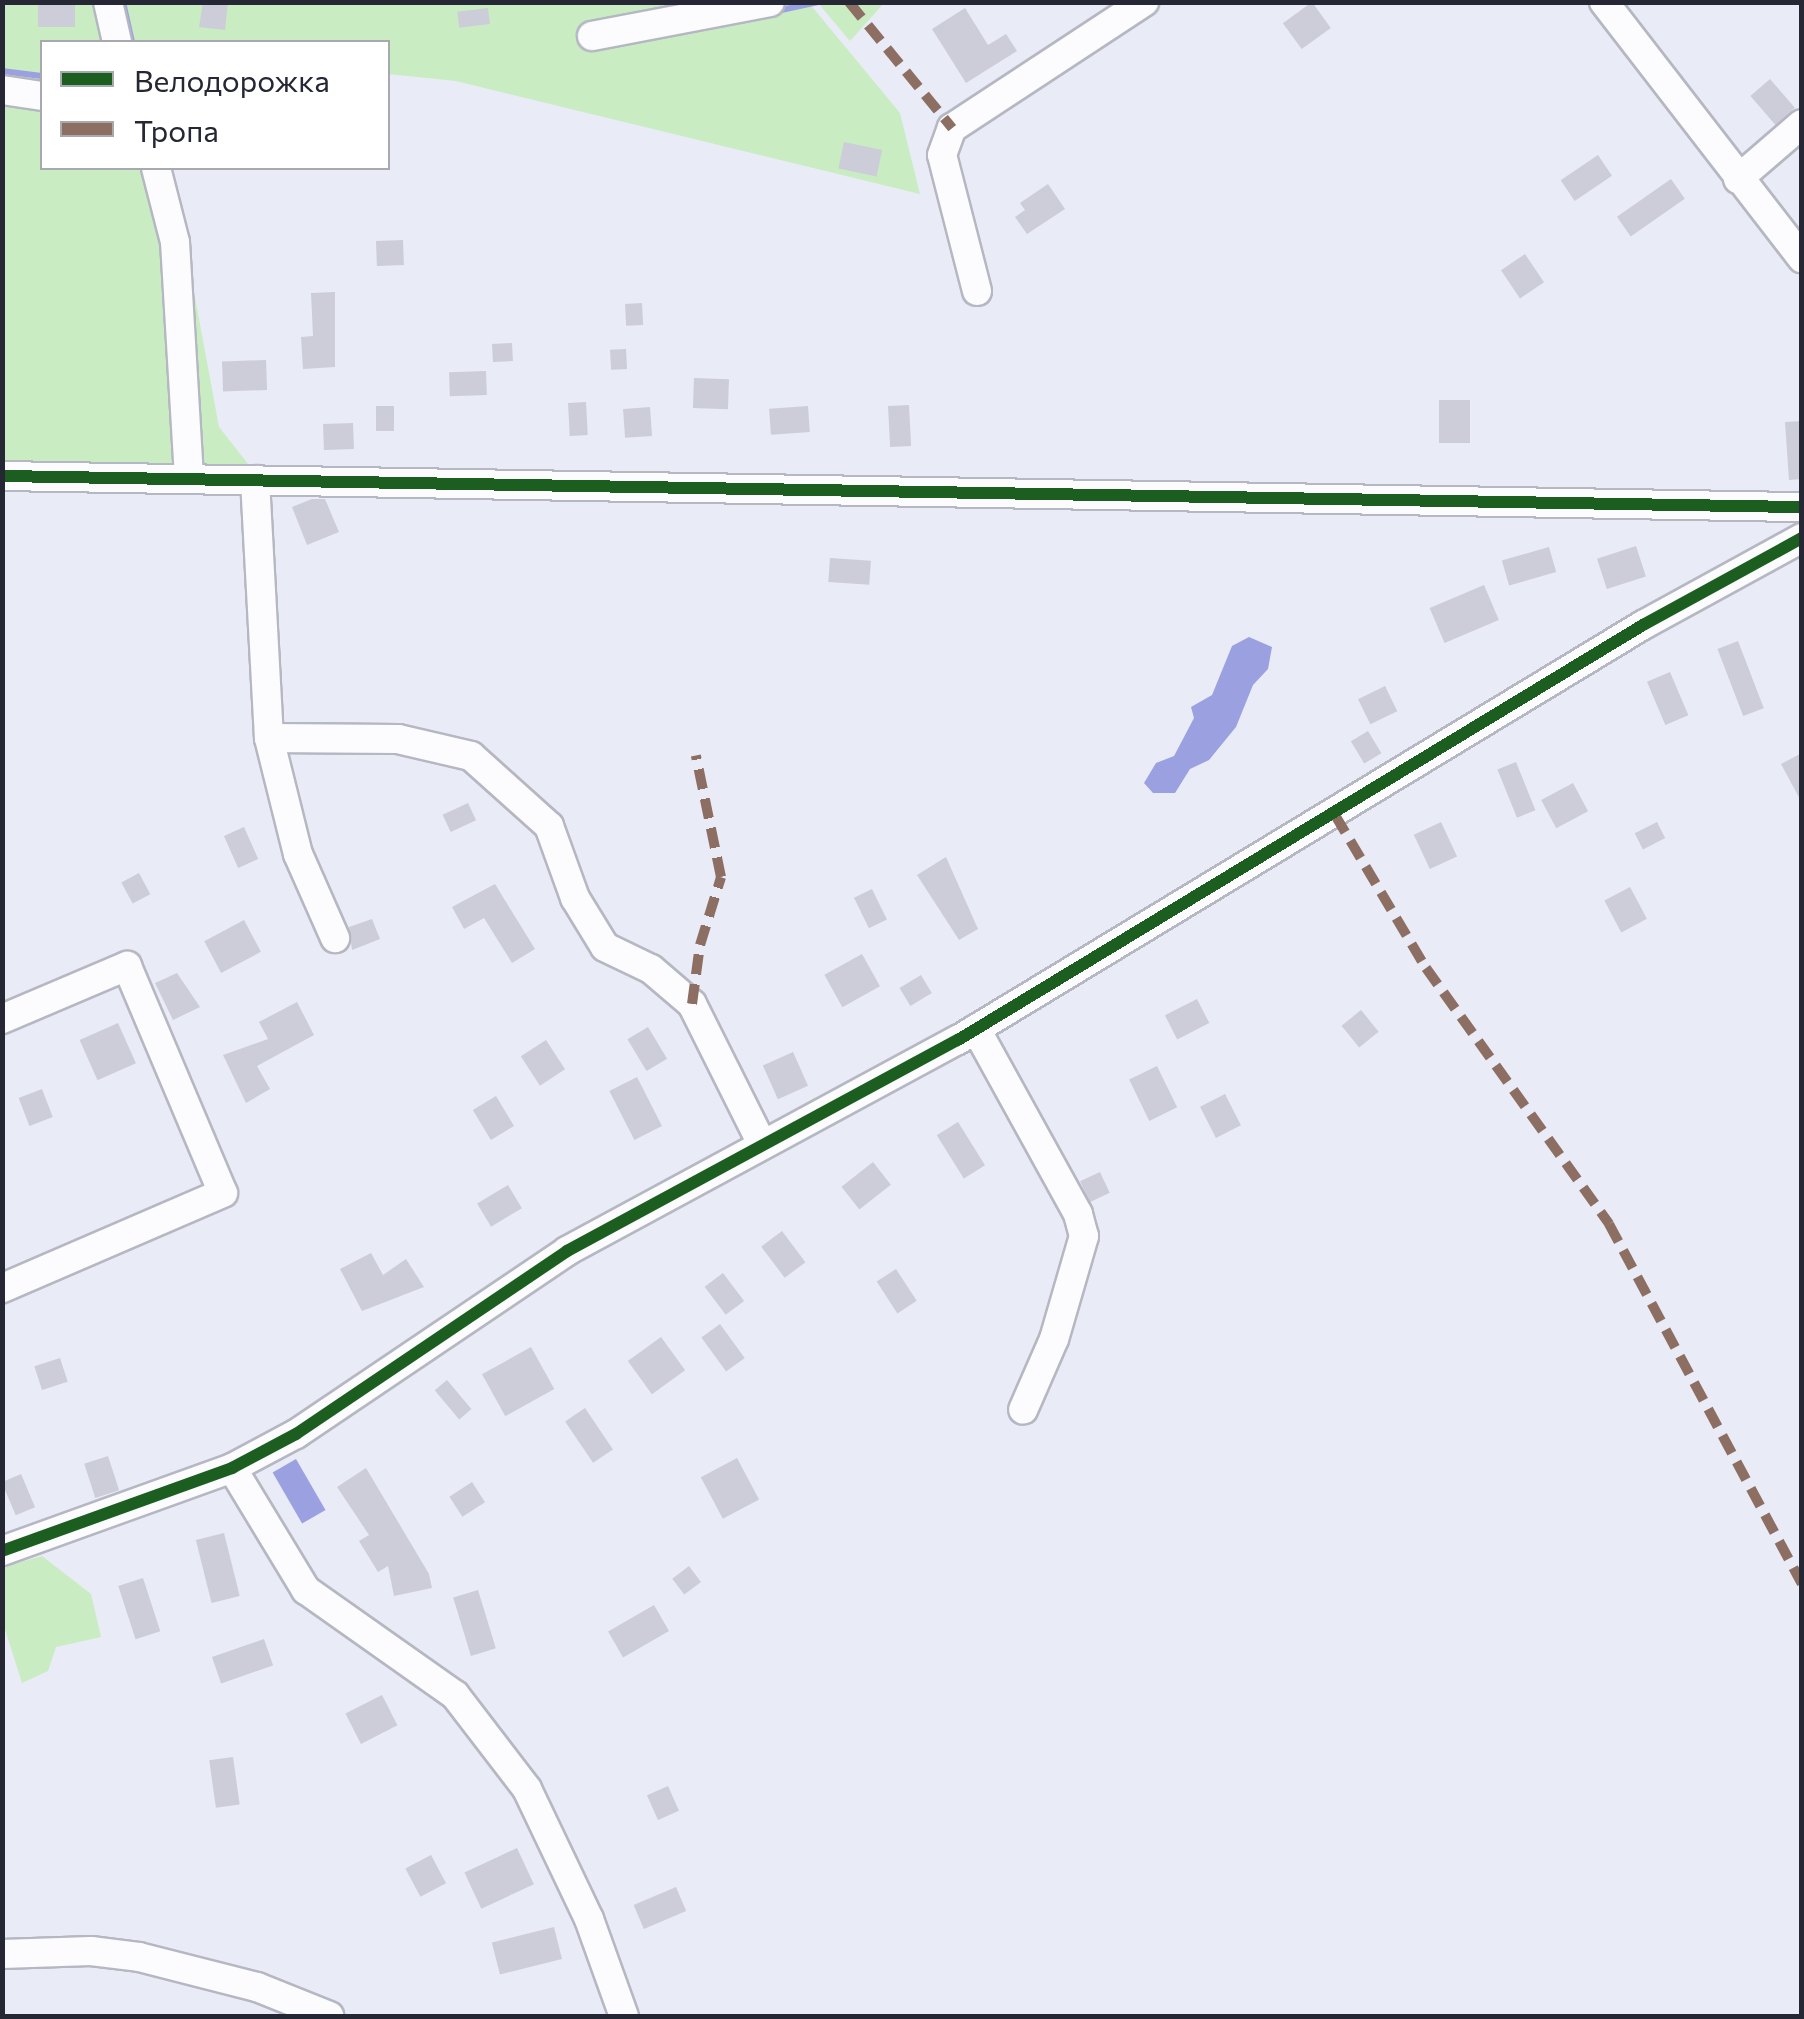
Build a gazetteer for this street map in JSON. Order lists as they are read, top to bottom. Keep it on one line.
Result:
{"legend":["Велодорожка","Тропа"]}
